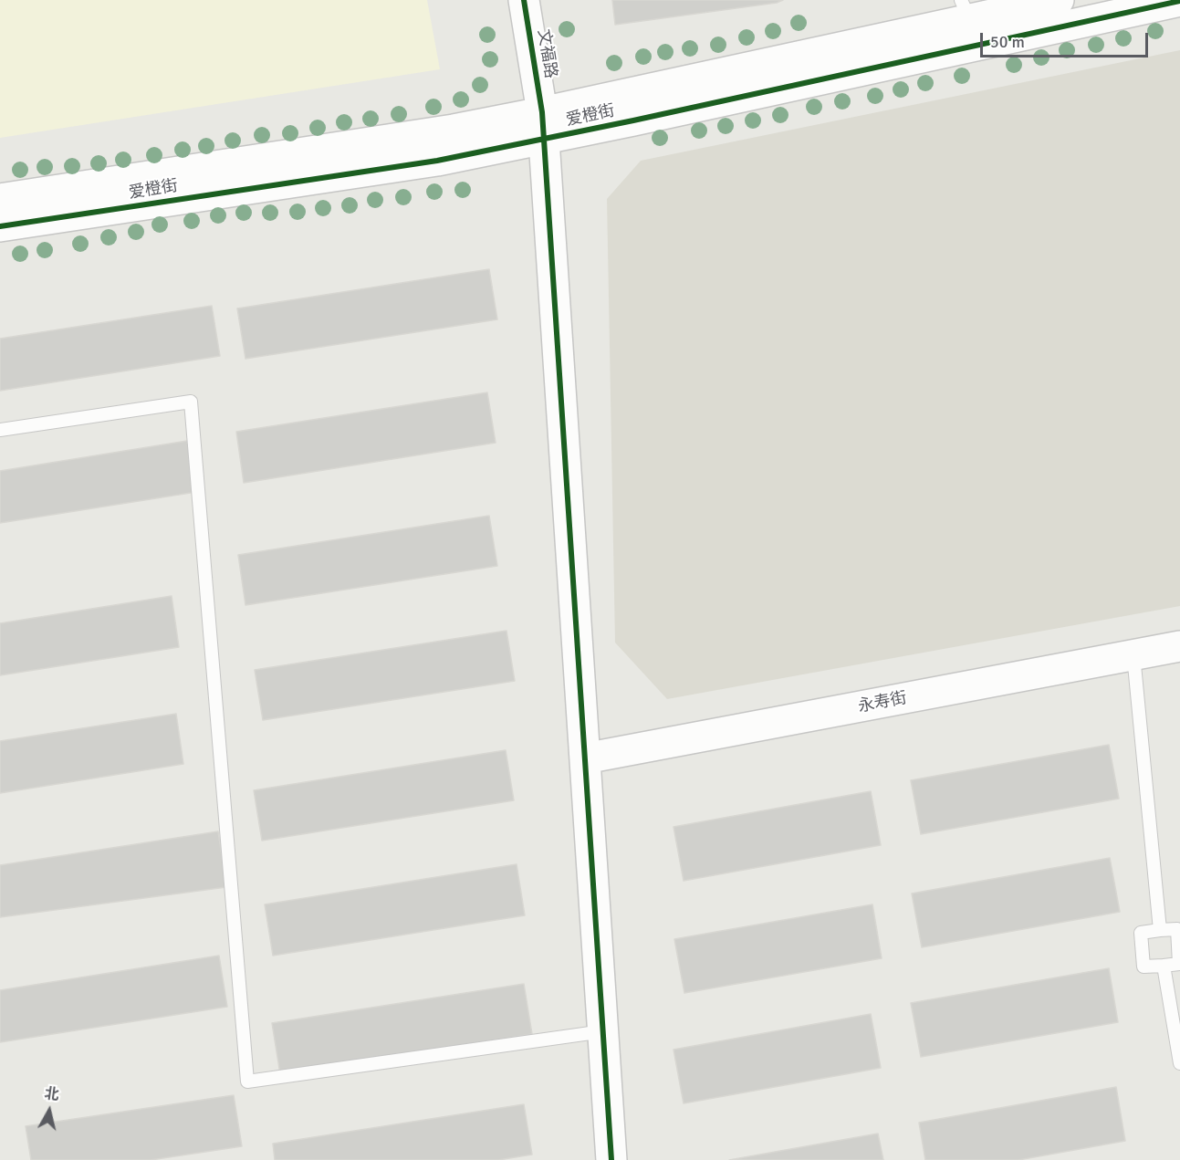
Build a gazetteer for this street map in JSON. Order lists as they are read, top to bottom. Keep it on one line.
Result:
{"streets":{"street":["文福路","爱橙街","永寿街"]},"crossings":[["文福路","爱橙街"],["文福路","永寿街"]],"scale_bar":"50 m","north":"top"}
